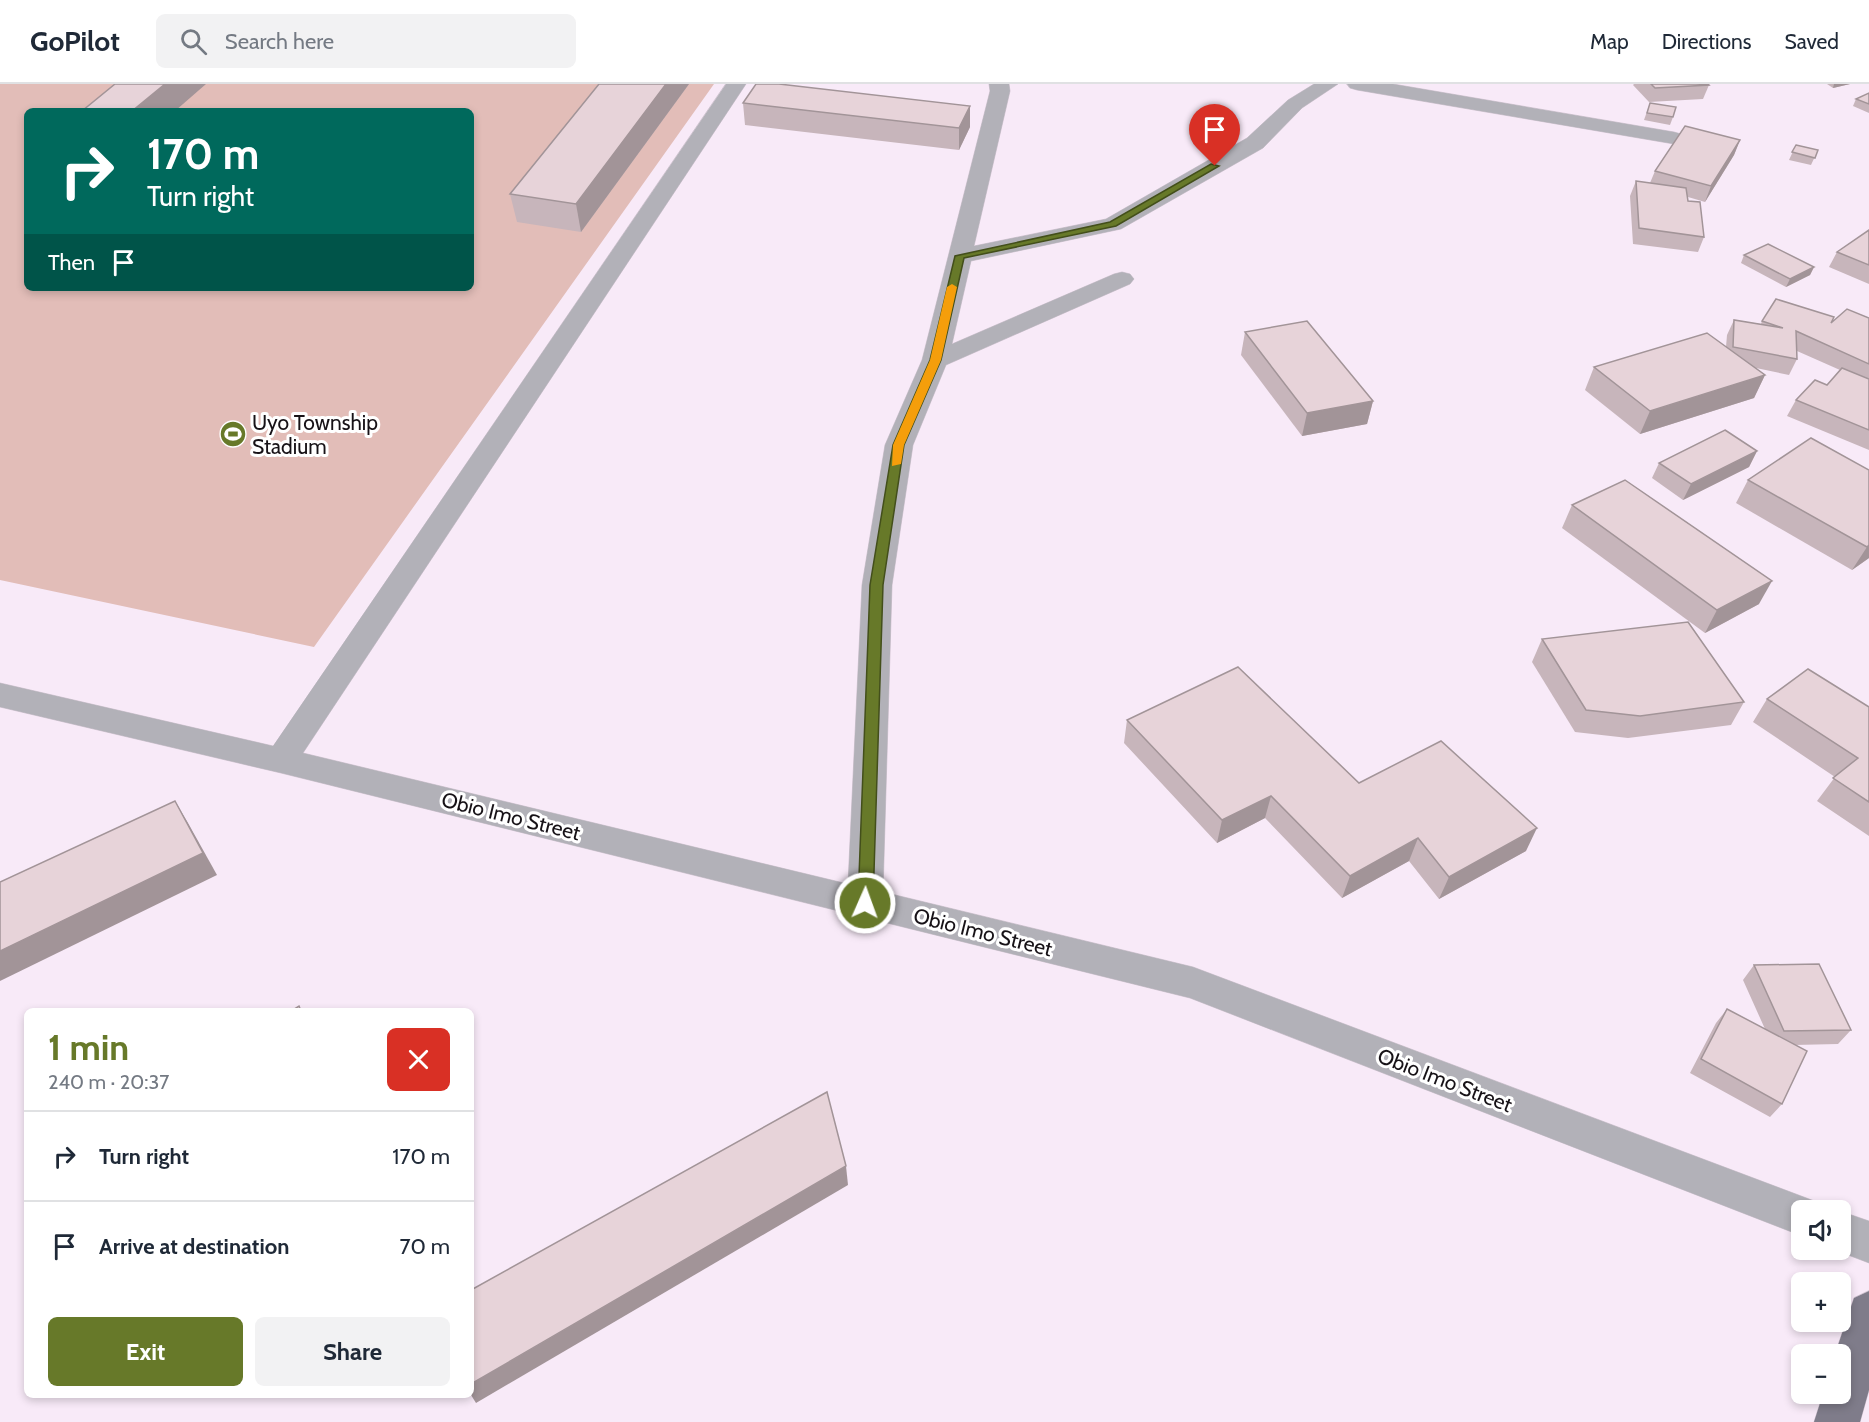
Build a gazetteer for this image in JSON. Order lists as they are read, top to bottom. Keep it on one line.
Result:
{"streets":{"street":["Obio Imo Street"]},"places":{"sports":["Uyo Township Stadium"]},"page":{"header":"GoPilot","search":"Search here","nav":["Map","Directions","Saved"],"turn":["170 m","Turn right"],"then":"Then","heading":["1 min","240 m · 20:37"],"list":[{"name":"Turn right","value":"170 m"},{"name":"Arrive at destination","value":"70 m"}],"map_buttons":["+","−"],"buttons":["Exit","Share"]}}
